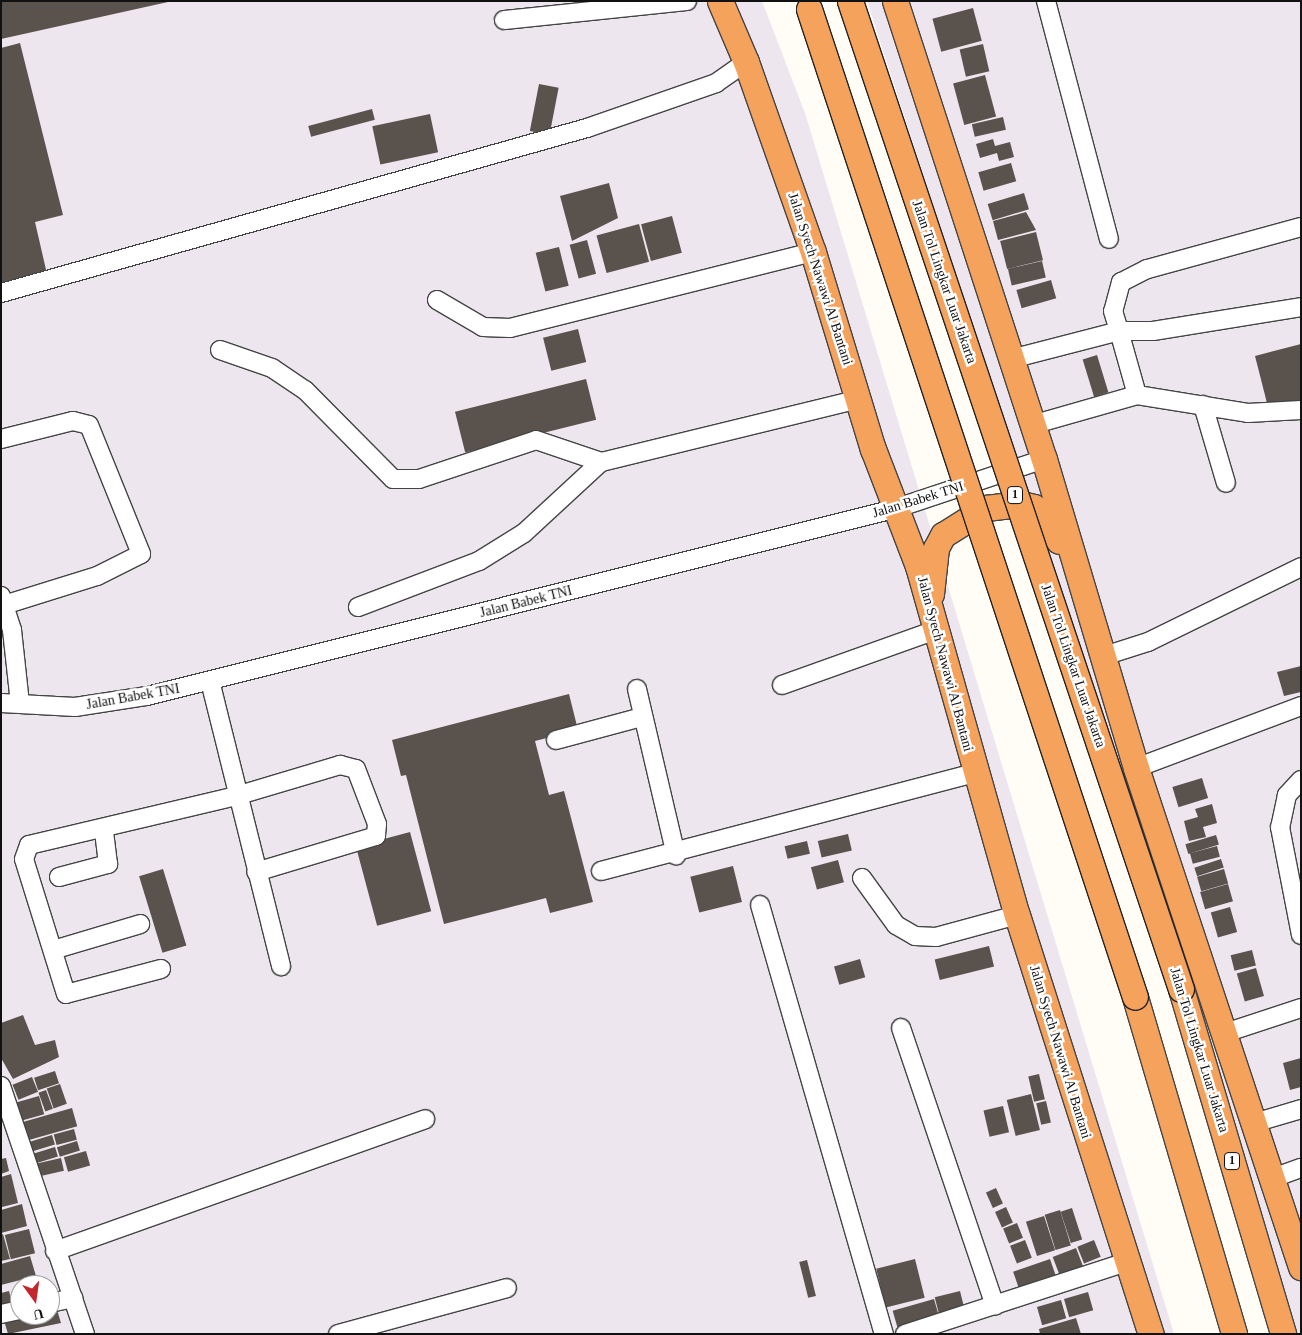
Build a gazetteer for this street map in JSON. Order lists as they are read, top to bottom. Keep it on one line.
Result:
{"streets":{"highway":["Jalan Syech Nawawi Al Bantani","Jalan Tol Lingkar Luar Jakarta","1"],"street":["Jalan Babek TNI"]},"crossings":[["Jalan Syech Nawawi Al Bantani","Jalan Babek TNI"]],"north":"bottom"}
